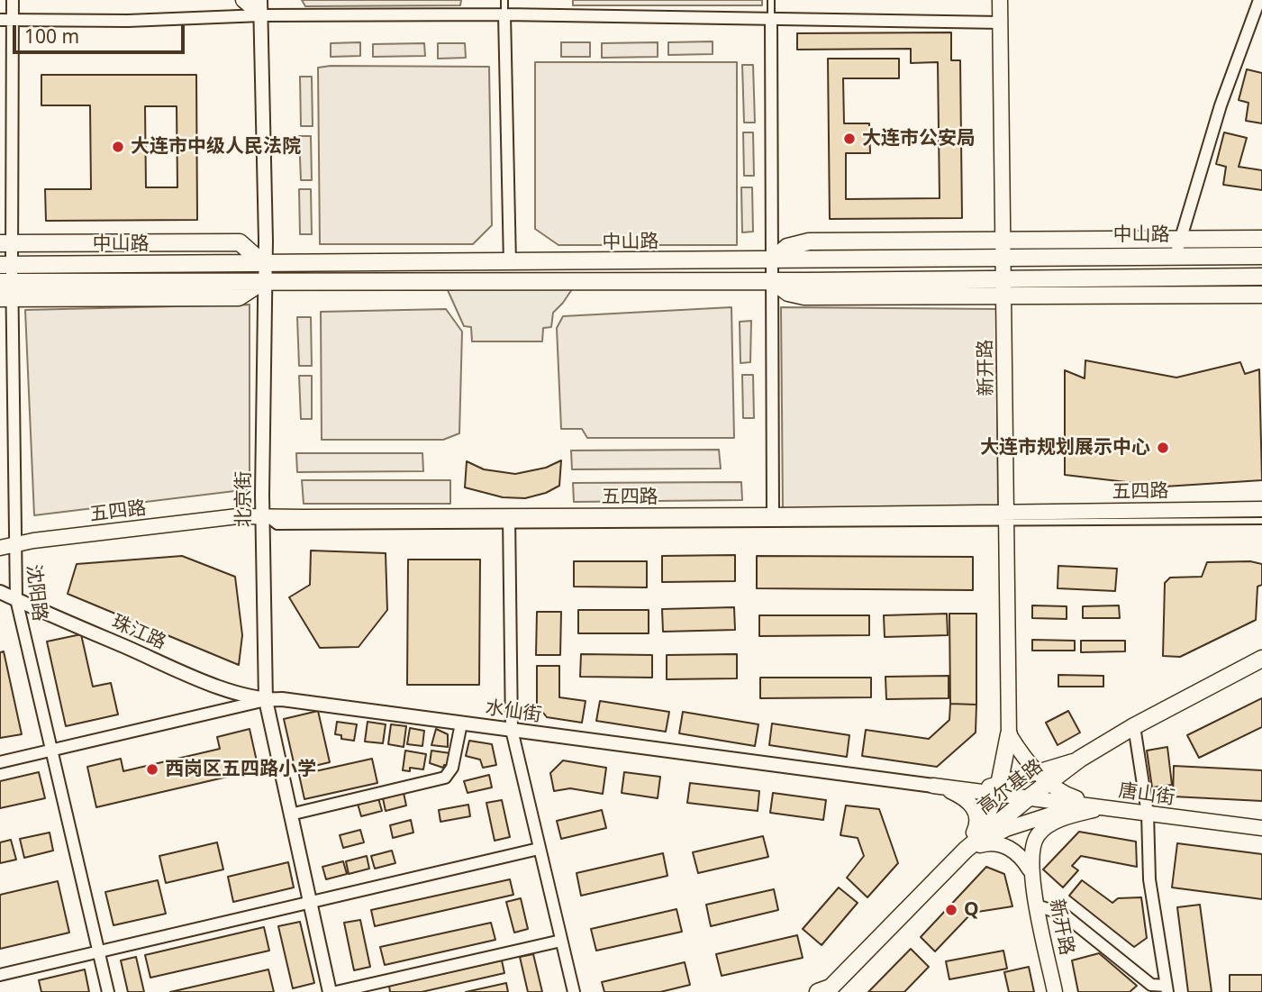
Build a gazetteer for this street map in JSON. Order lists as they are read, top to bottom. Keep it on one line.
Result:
{"streets":{"main road":["中山路","新开路","五四路","水仙街","高尔基路","唐山街"],"street":["北京街","沈阳路","珠江路"]},"crossings":[["中山路","北京街"],["中山路","沈阳路"],["新开路","五四路"],["五四路","北京街"],["五四路","沈阳路"],["北京街","珠江路"],["北京街","水仙街"],["沈阳路","珠江路"],["沈阳路","水仙街"],["珠江路","水仙街"],["水仙街","高尔基路"],["水仙街","唐山街"],["高尔基路","唐山街"]],"places":["大连市公安局","大连市中级人民法院","大连市规划展示中心","西岗区五四路小学","Q"],"scale_bar":"100 m"}
